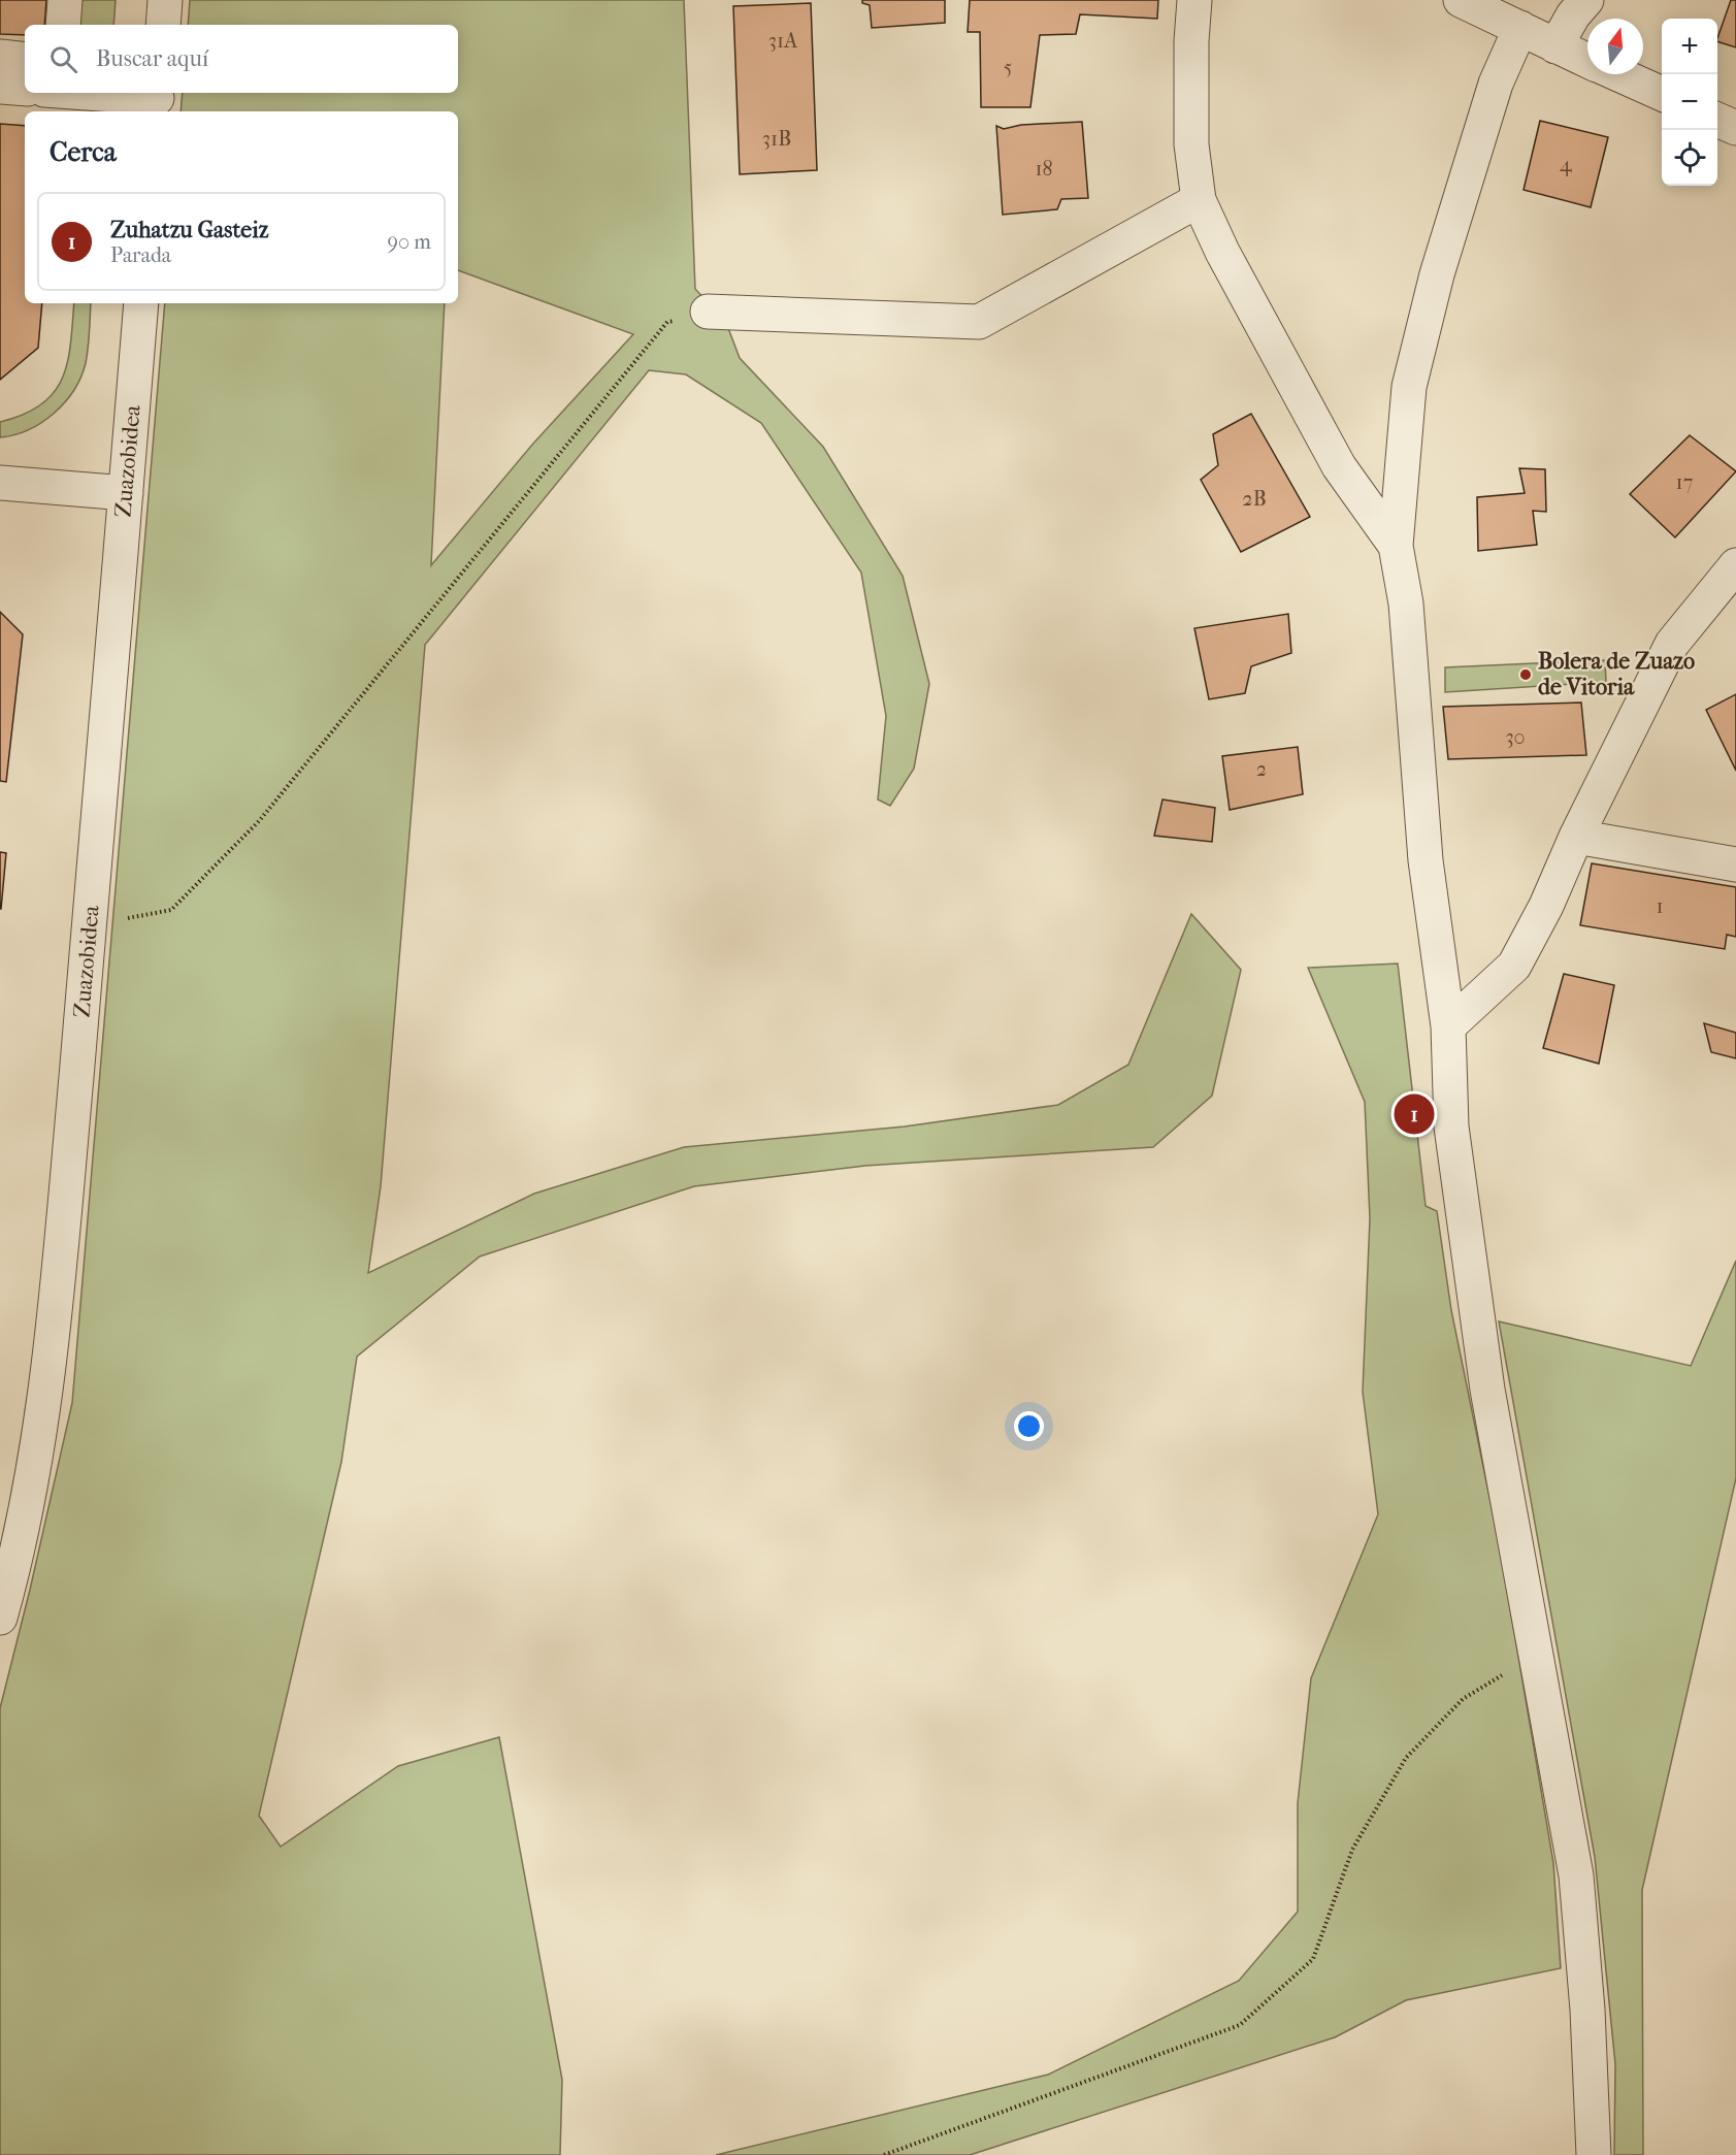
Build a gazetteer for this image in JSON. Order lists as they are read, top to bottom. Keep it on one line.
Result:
{"streets":{"street":["Zuazobidea"]},"places":["Bolera de Zuazo de Vitoria"],"house_numbers":["31A","5","31B","4","18","17","2B","30","2","1"],"north":"top","page":{"map_buttons":["+","−"],"search":"Buscar aquí","heading":"Cerca","list":[{"mark":"1","name":"Zuhatzu Gasteiz","note":"Parada","value":"90 m"}],"pins":"1"}}
